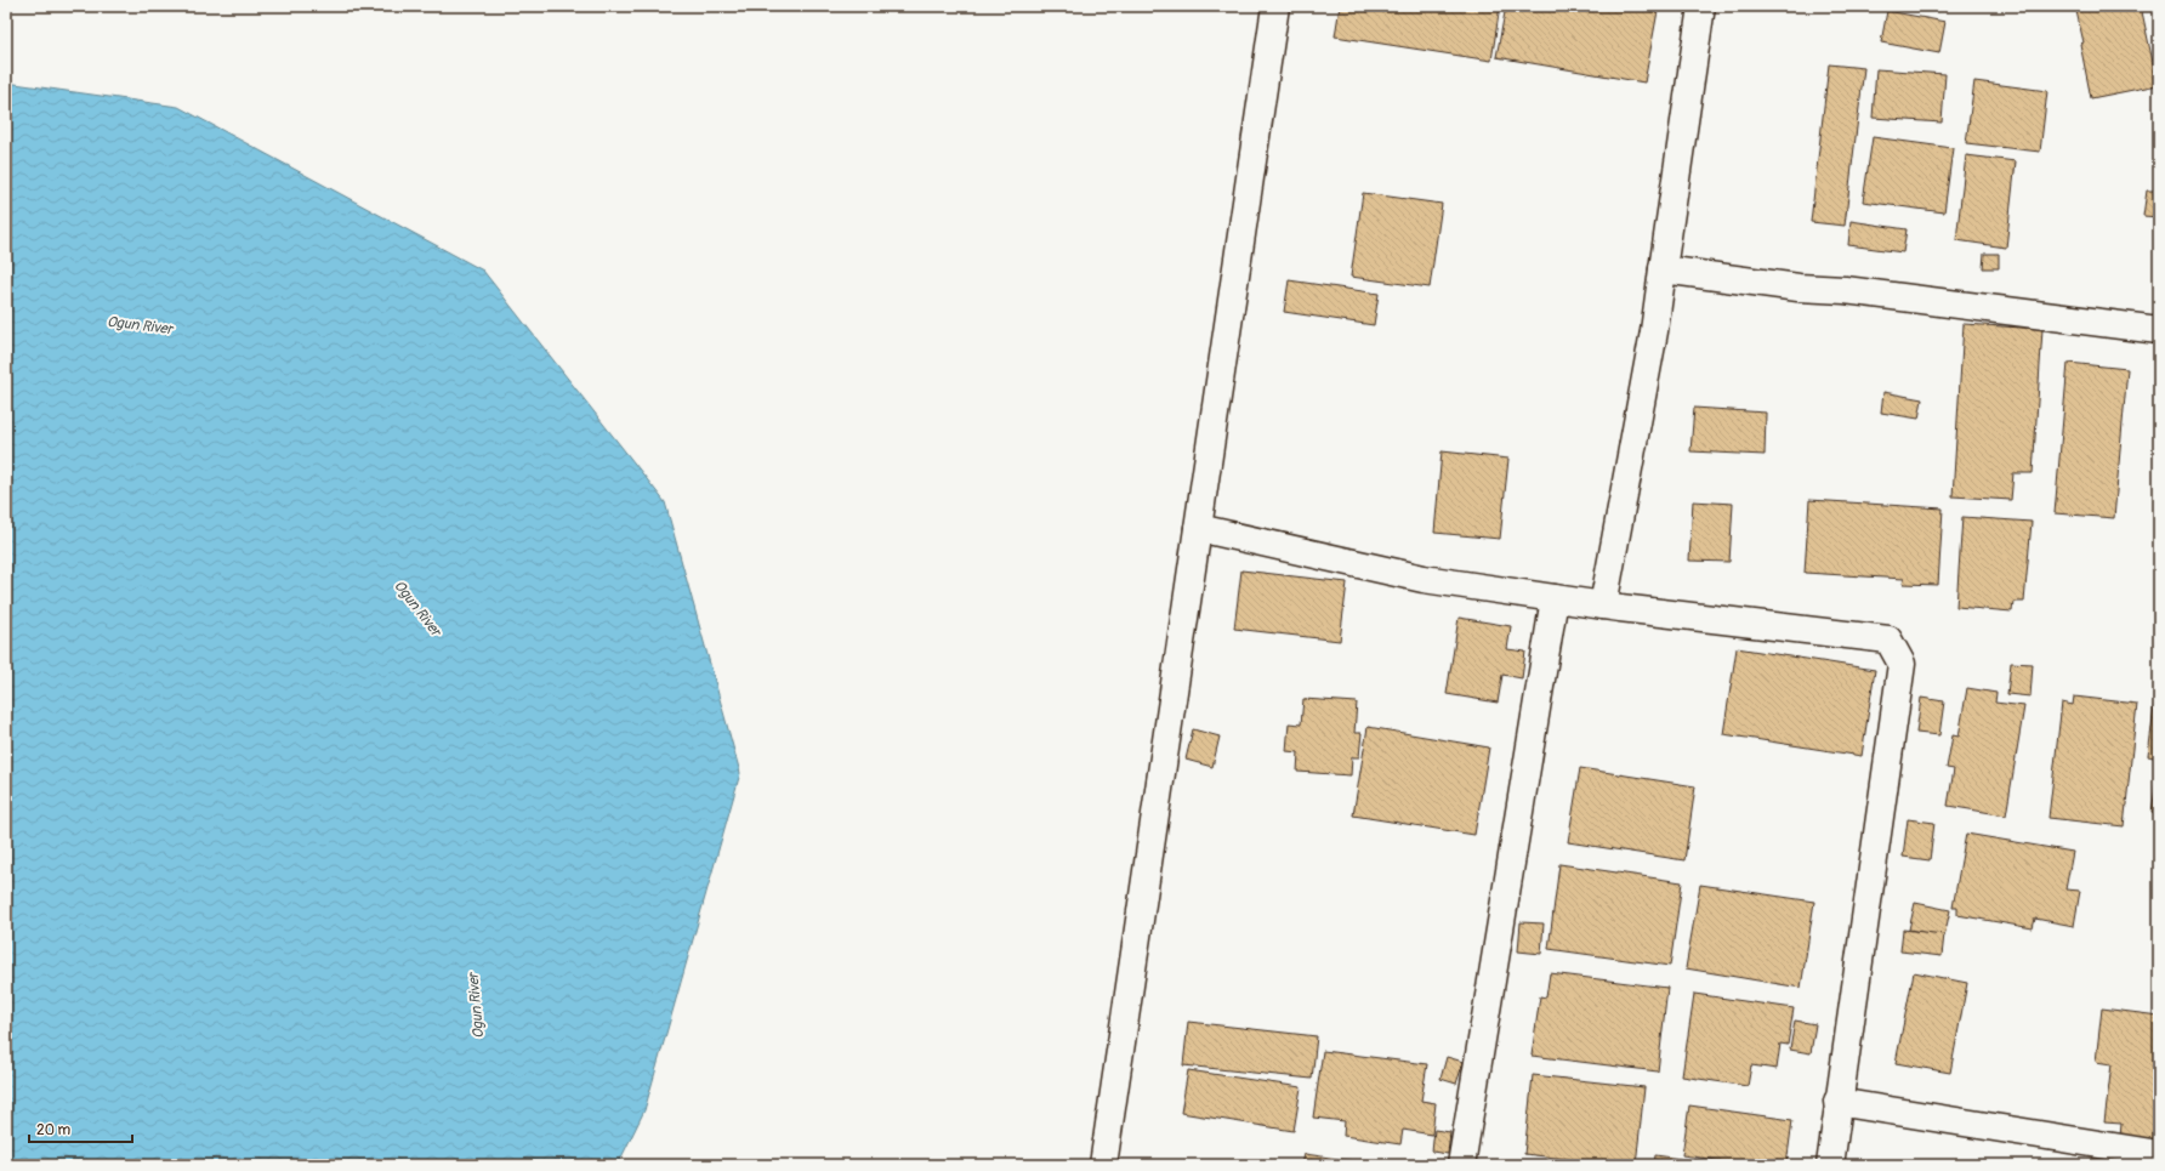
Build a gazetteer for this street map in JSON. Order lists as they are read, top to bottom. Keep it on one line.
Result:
{"water":["Ogun River"],"scale_bar":"20 m"}
